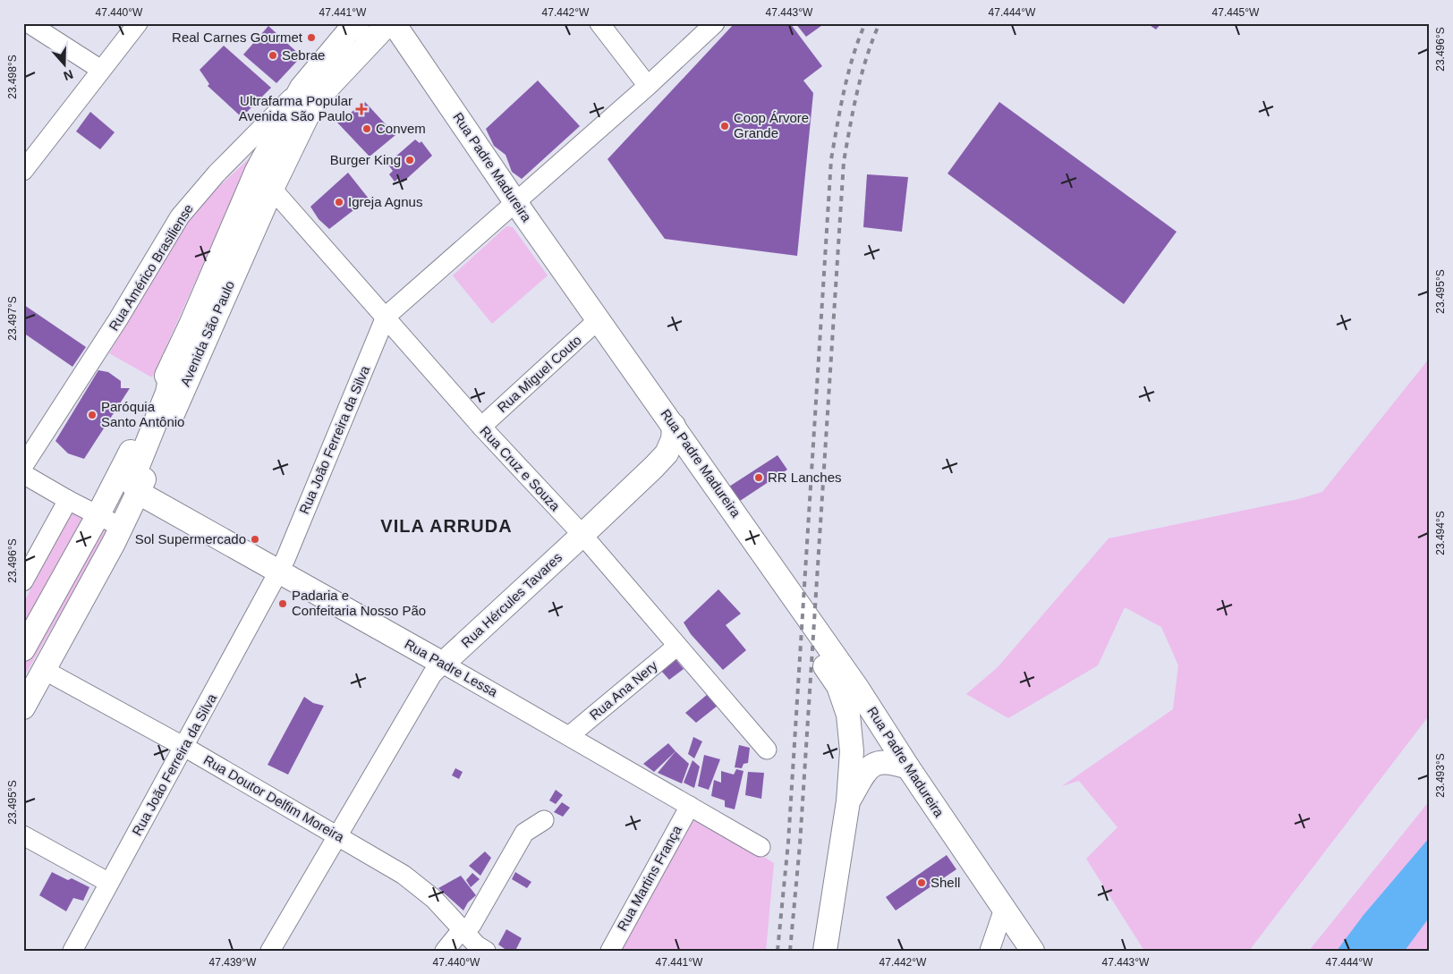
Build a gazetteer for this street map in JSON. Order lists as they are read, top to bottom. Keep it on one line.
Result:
{"streets":{"main road":["Rua Padre Madureira","Avenida São Paulo","Rua Hércules Tavares","Rua Padre Lessa"],"street":["Rua Américo Brasiliense","Rua Miguel Couto","Rua João Ferreira da Silva","Rua Cruz e Souza","Rua Ana Nery","Rua Doutor Delfim Moreira","Rua Martins França"]},"crossings":[["Rua Padre Madureira","Rua Miguel Couto"],["Rua Padre Madureira","Rua João Ferreira da Silva"],["Rua Padre Madureira","Rua Hércules Tavares"],["Rua Américo Brasiliense","Avenida São Paulo"],["Avenida São Paulo","Rua Cruz e Souza"],["Avenida São Paulo","Rua Padre Lessa"],["Avenida São Paulo","Rua Doutor Delfim Moreira"],["Rua Miguel Couto","Rua Cruz e Souza"],["Rua João Ferreira da Silva","Rua Cruz e Souza"],["Rua João Ferreira da Silva","Rua Padre Lessa"],["Rua João Ferreira da Silva","Rua Doutor Delfim Moreira"],["Rua Cruz e Souza","Rua Hércules Tavares"],["Rua Cruz e Souza","Rua Ana Nery"],["Rua Hércules Tavares","Rua Padre Lessa"],["Rua Hércules Tavares","Rua Doutor Delfim Moreira"],["Rua Padre Lessa","Rua Ana Nery"],["Rua Padre Lessa","Rua Martins França"]],"districts":["VILA ARRUDA"],"places":{"other":["Real Carnes Gourmet","Sebrae","Coop Árvore Grande","Convem","Burger King","Igreja Agnus","Paróquia Santo Antônio","RR Lanches","Sol Supermercado","Padaria e Confeitaria Nosso Pão","Shell"],"health":["Ultrafarma Popular Avenida São Paulo"]},"north":"bottom","coordinates":["47.440°W","47.441°W","47.442°W","47.443°W","47.444°W","47.445°W","23.496°S","23.498°S","23.495°S","23.497°S","23.494°S","23.493°S","47.439°W"]}
